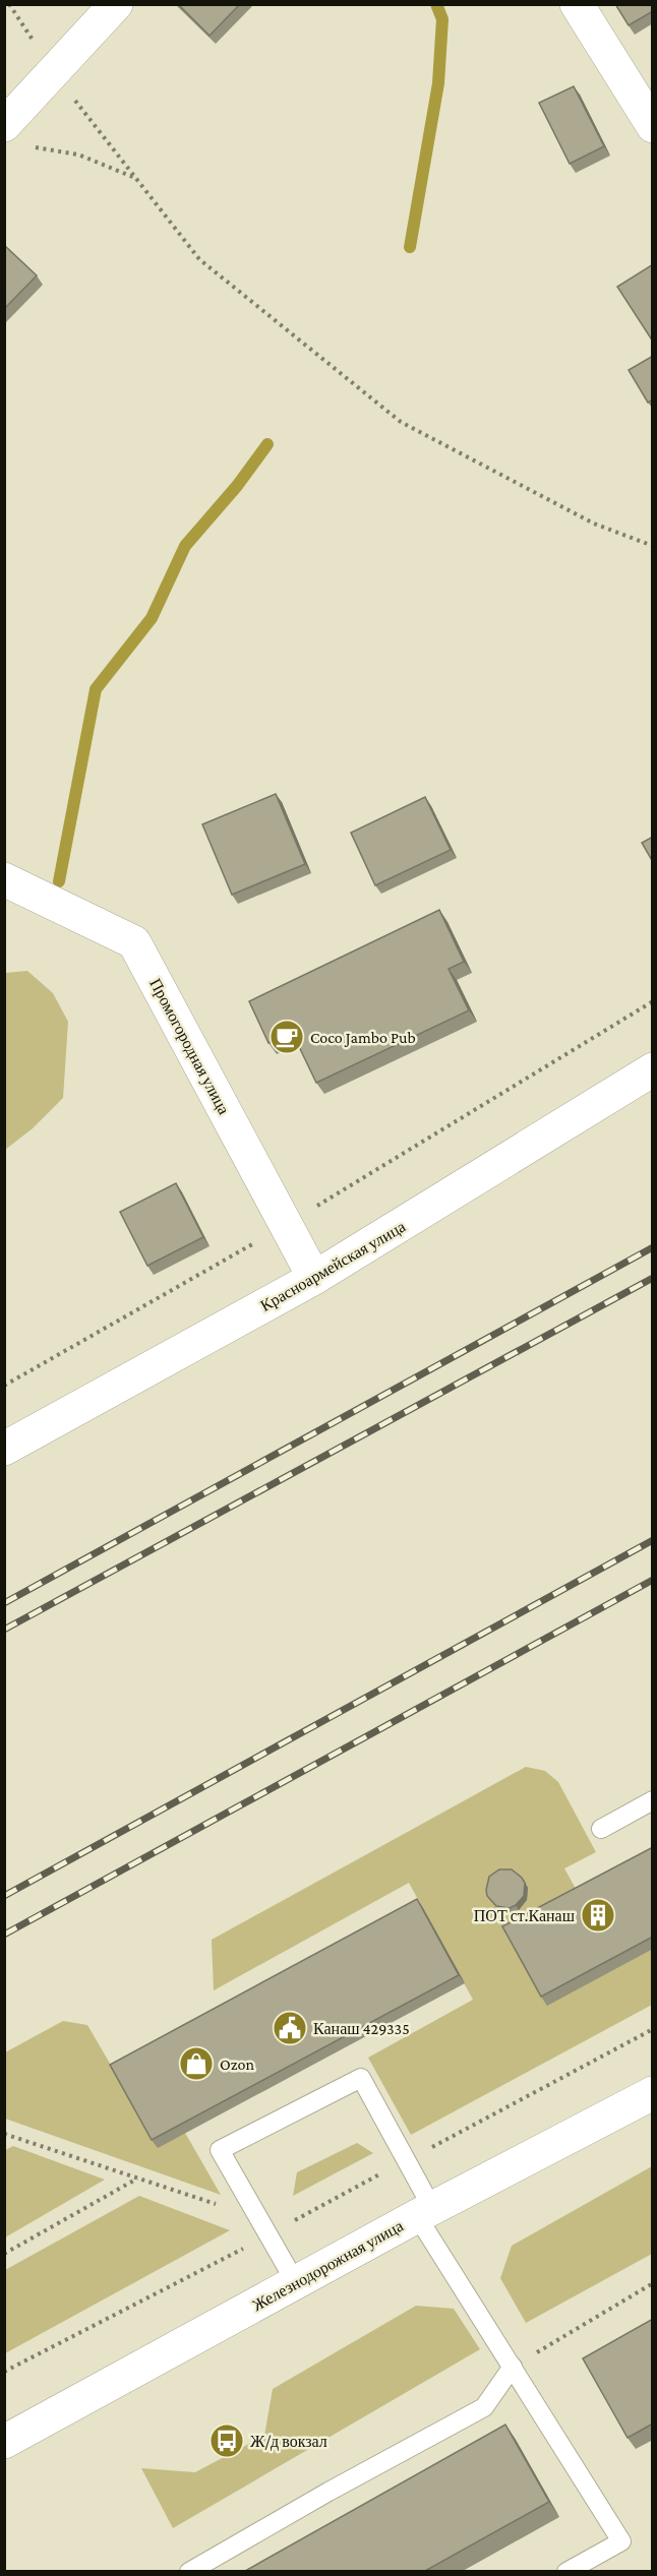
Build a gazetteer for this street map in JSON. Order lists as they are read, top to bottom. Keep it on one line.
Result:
{"streets":{"main road":["Промогородная улица","Красноармейская улица","Железнодорожная улица"]},"crossings":[["Промогородная улица","Красноармейская улица"]],"places":{"cafe":["Coco Jambo Pub"],"building":["ПОТ ст.Канаш"],"public building":["Канаш 429335"],"shop":["Ozon"],"bus stop":["Ж/д вокзал"]}}
